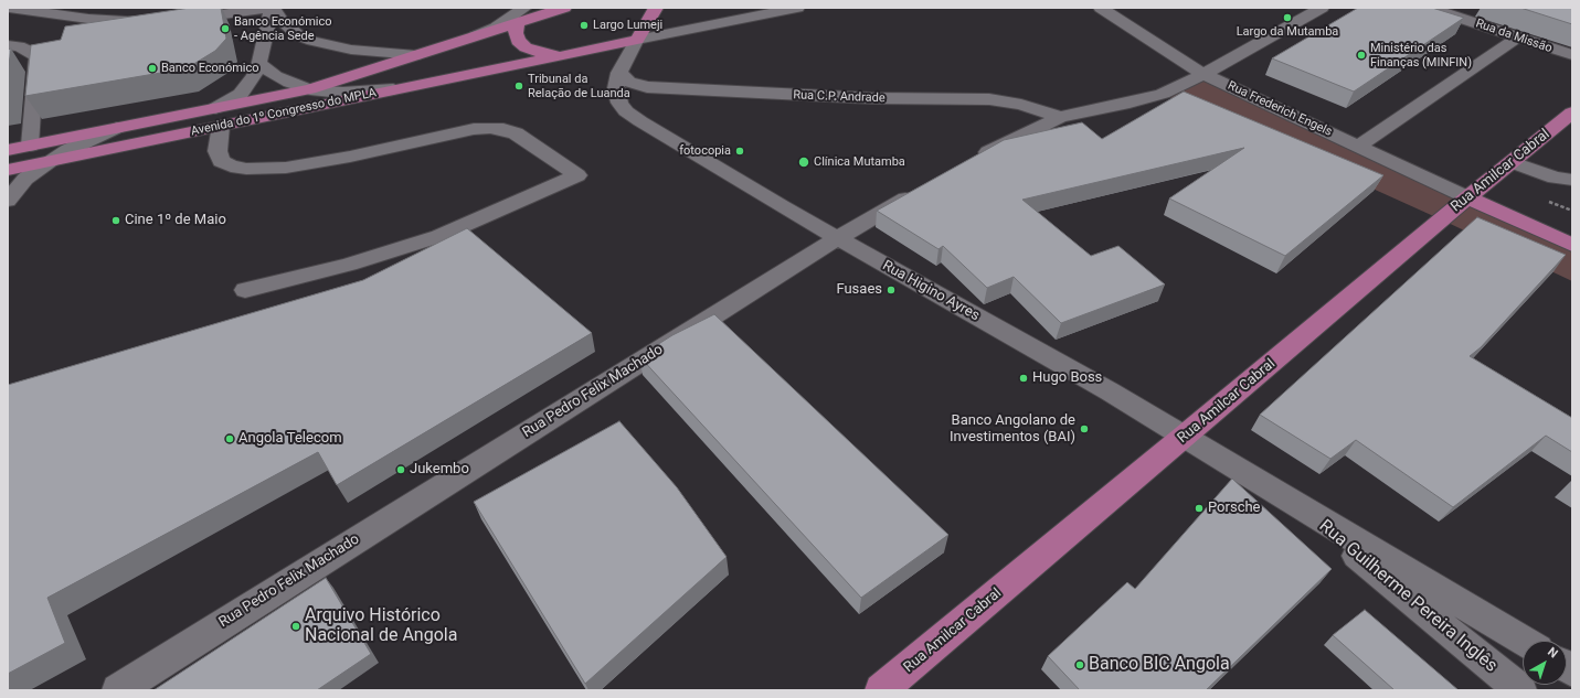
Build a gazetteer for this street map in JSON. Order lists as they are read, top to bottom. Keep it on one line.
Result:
{"streets":{"main road":["Avenida do 1º Congresso do MPLA","Rua Amilcar Cabral"],"street":["Rua da Missão","Rua C.P. Andrade","Rua Frederich Engels","Rua Higino Ayres","Rua Pedro Felix Machado","Rua Guilherme Pereira Inglês"]},"crossings":[["Rua C.P. Andrade","Rua Higino Ayres"],["Rua Frederich Engels","Rua Amilcar Cabral"],["Rua Amilcar Cabral","Rua Higino Ayres"],["Rua Higino Ayres","Rua Pedro Felix Machado"],["Rua Higino Ayres","Rua Guilherme Pereira Inglês"]],"places":["Largo da Mutamba","Largo Lumeji","Banco Económico - Agência Sede","Ministério das Finanças (MINFIN)","Banco Económico","Tribunal da Relação de Luanda","fotocopia","Clínica Mutamba","Cine 1º de Maio","Fusaes","Hugo Boss","Banco Angolano de Investimentos (BAI)","Angola Telecom","Jukembo","Porsche","Arquivo Histórico Nacional de Angola","Banco BIC Angola"],"north":"top right"}
